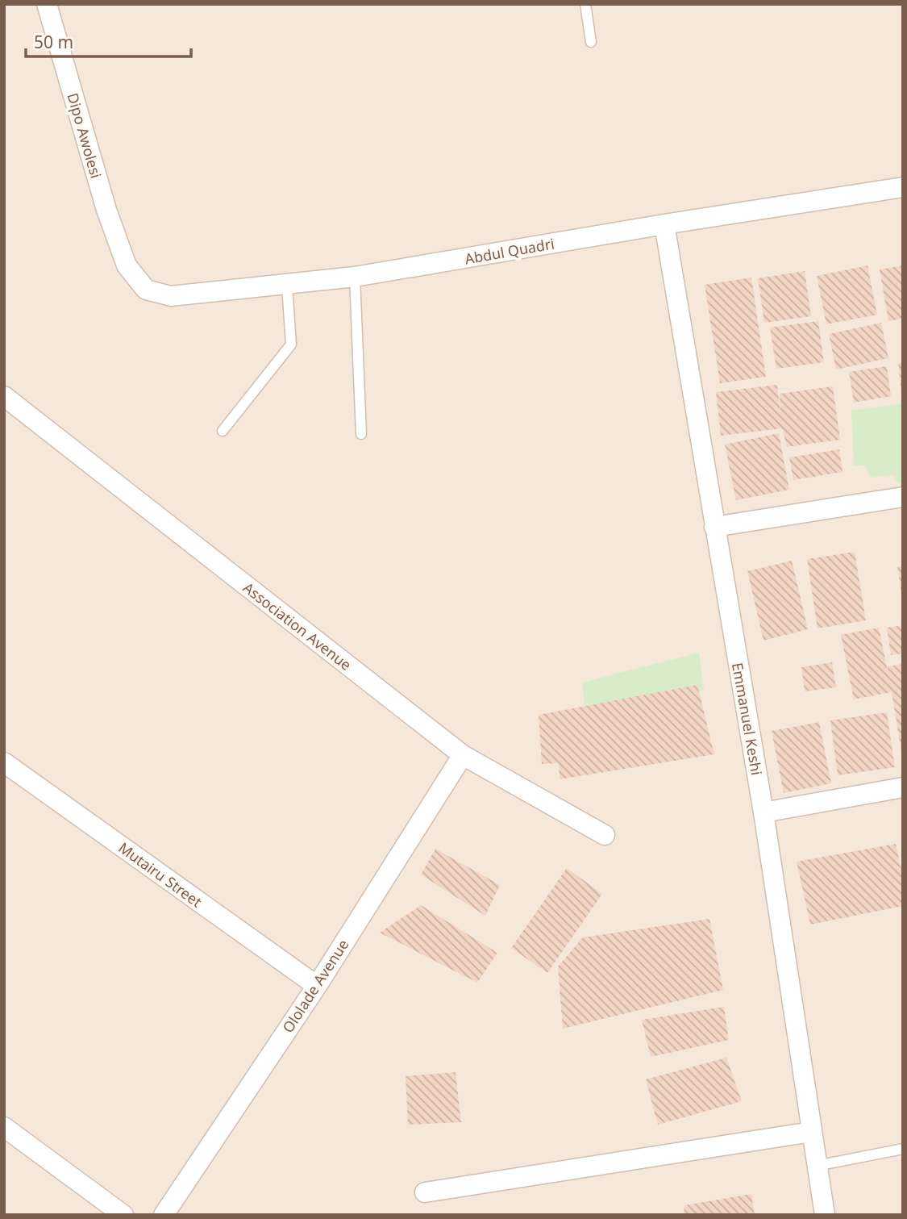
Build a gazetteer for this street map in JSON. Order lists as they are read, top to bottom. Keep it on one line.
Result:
{"streets":{"street":["Dipo Awolesi","Abdul Quadri","Association Avenue","Emmanuel Keshi","Mutairu Street","Ololade Avenue"]},"crossings":[["Dipo Awolesi","Abdul Quadri"],["Abdul Quadri","Emmanuel Keshi"],["Association Avenue","Ololade Avenue"],["Mutairu Street","Ololade Avenue"]],"scale_bar":"50 m"}
